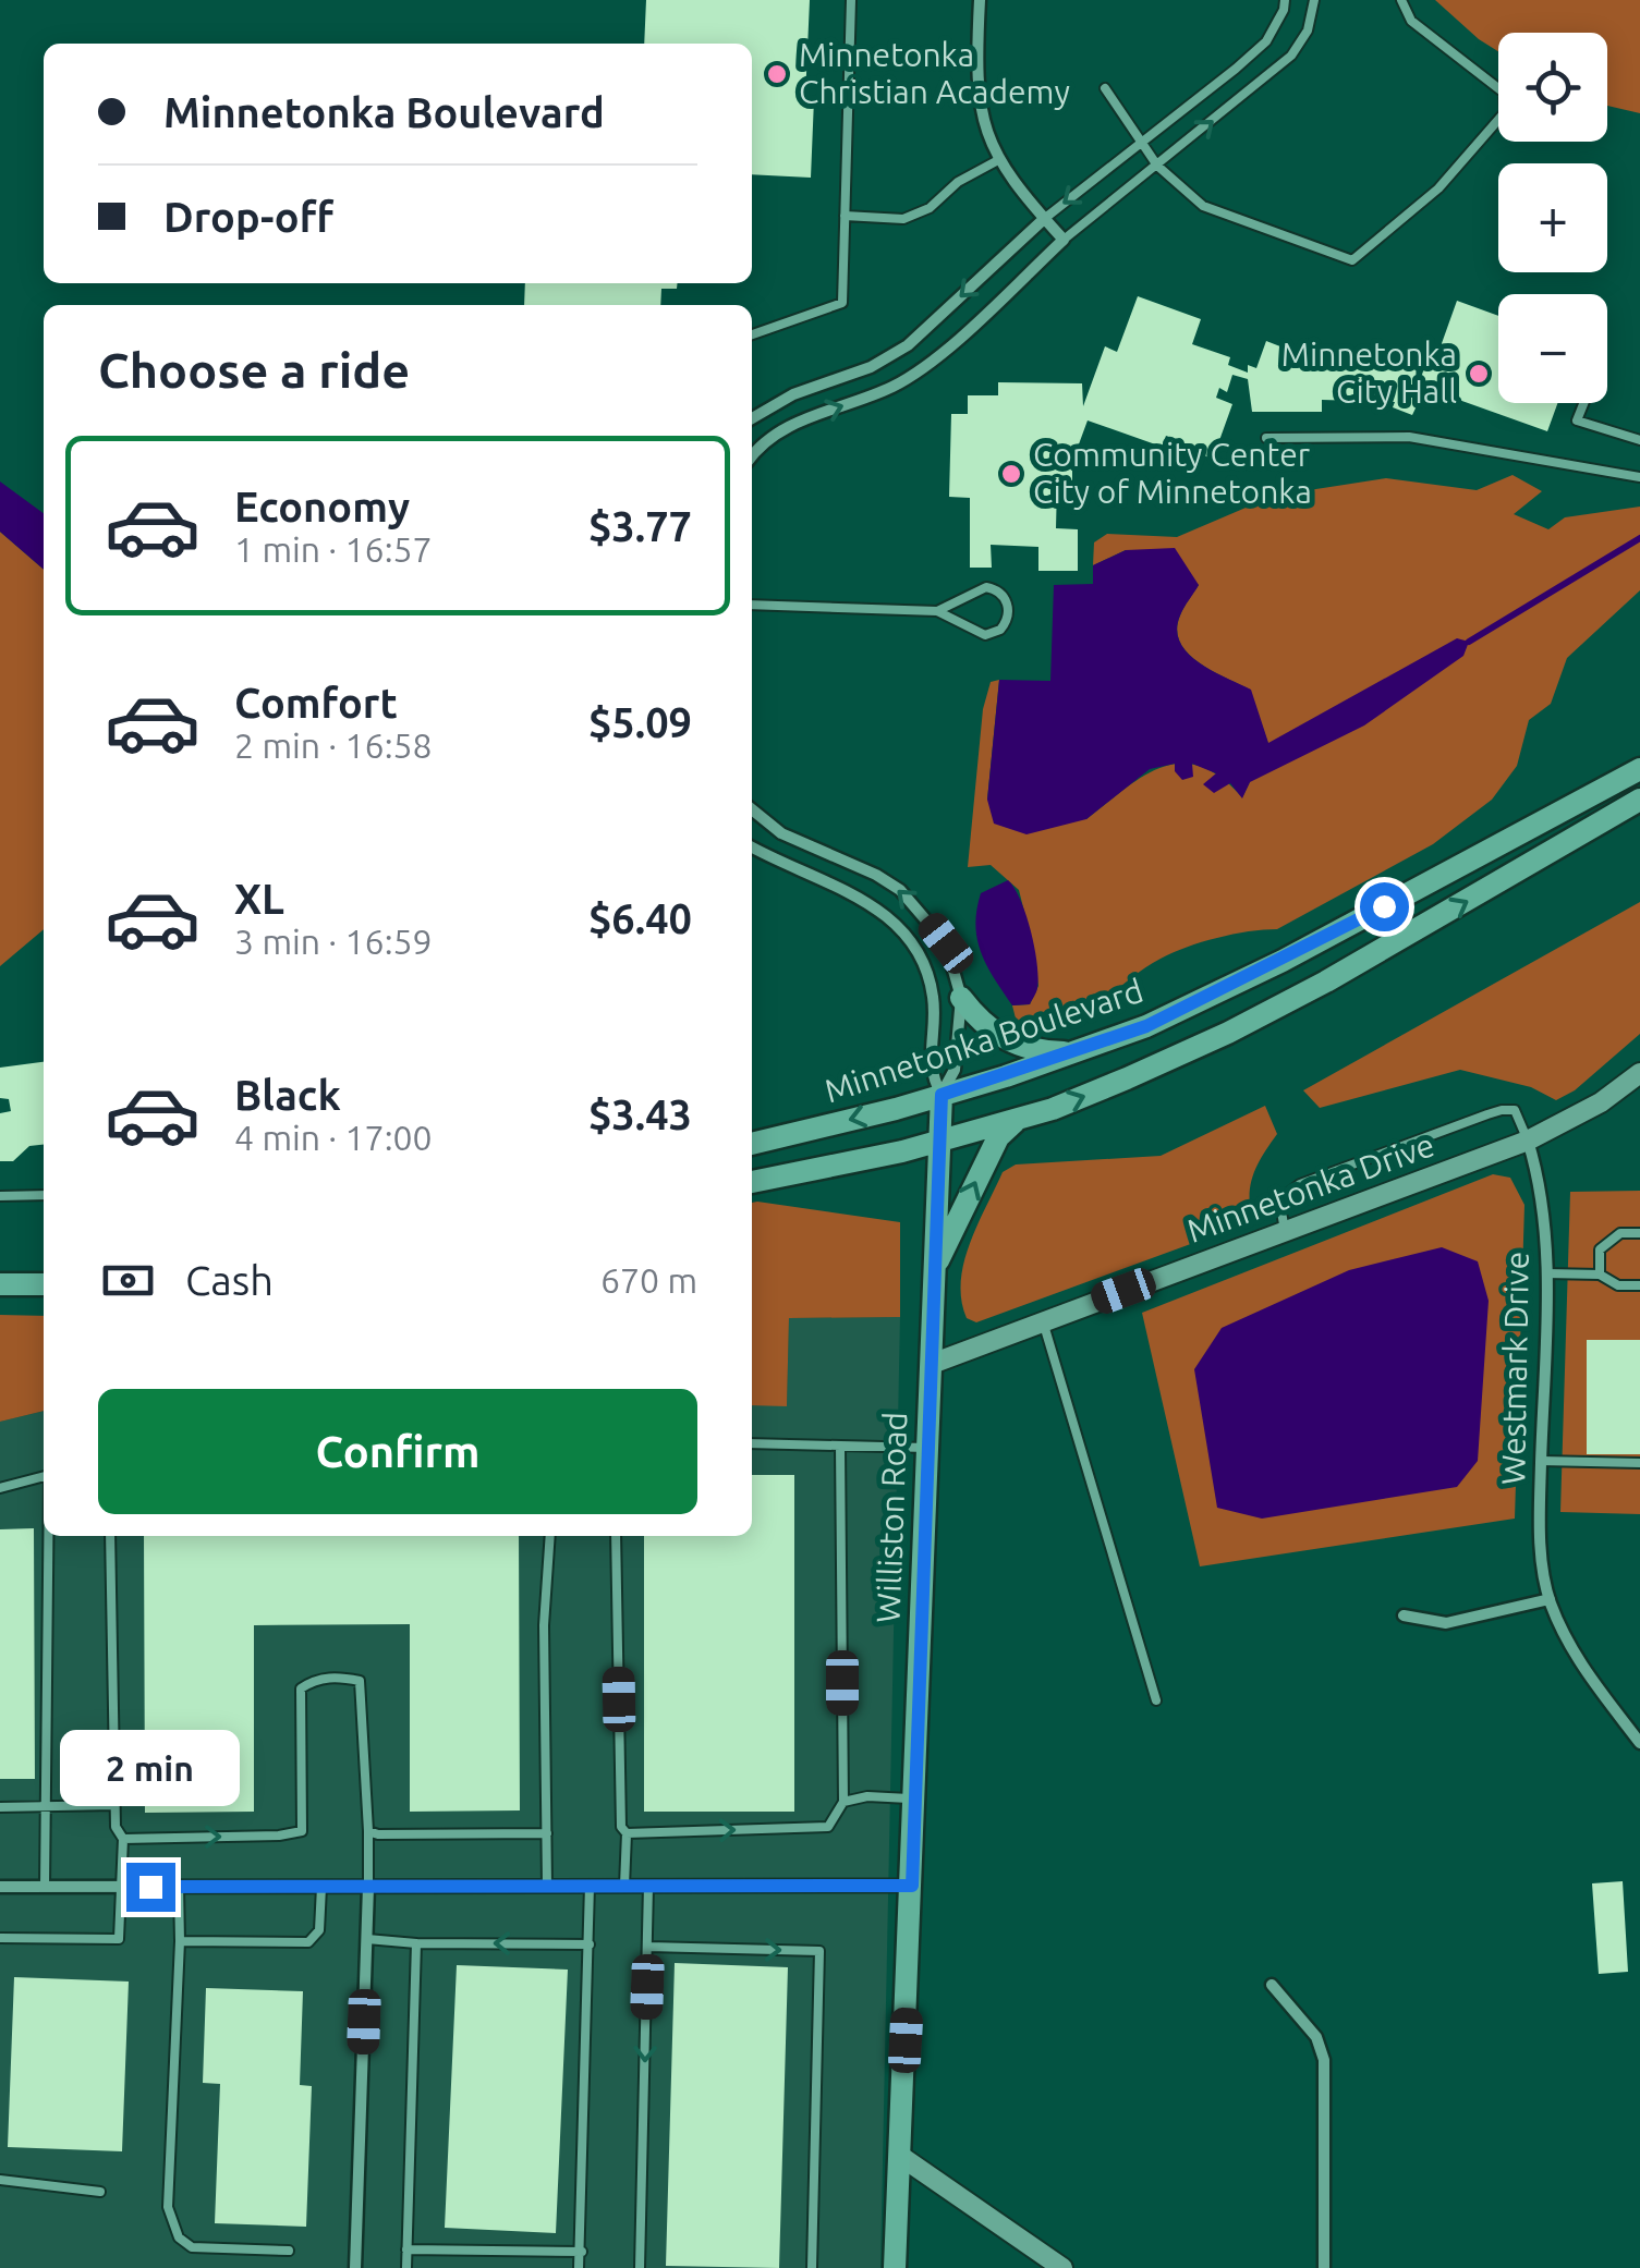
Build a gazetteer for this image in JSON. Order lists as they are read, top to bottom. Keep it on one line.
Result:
{"streets":{"main road":["Minnetonka Boulevard","Williston Road"],"street":["Minnetonka Drive","Westmark Drive"]},"crossings":[["Minnetonka Boulevard","Williston Road"],["Minnetonka Drive","Westmark Drive"],["Minnetonka Drive","Williston Road"]],"places":["Minnetonka Christian Academy","Minnetonka City Hall","Community Center City of Minnetonka"],"page":{"map_buttons":["+","−"],"banner":["Minnetonka Boulevard","Drop-off"],"heading":"Choose a ride","list":[{"name":"Economy","note":"1 min · 16:57","value":"$3.77"},{"name":"Comfort","note":"2 min · 16:58","value":"$5.09"},{"name":"XL","note":"3 min · 16:59","value":"$6.40"},{"name":"Black","note":"4 min · 17:00","value":"$3.43"}],"pay":["Cash","670 m"],"buttons":"Confirm","bubble":"2 min"}}
